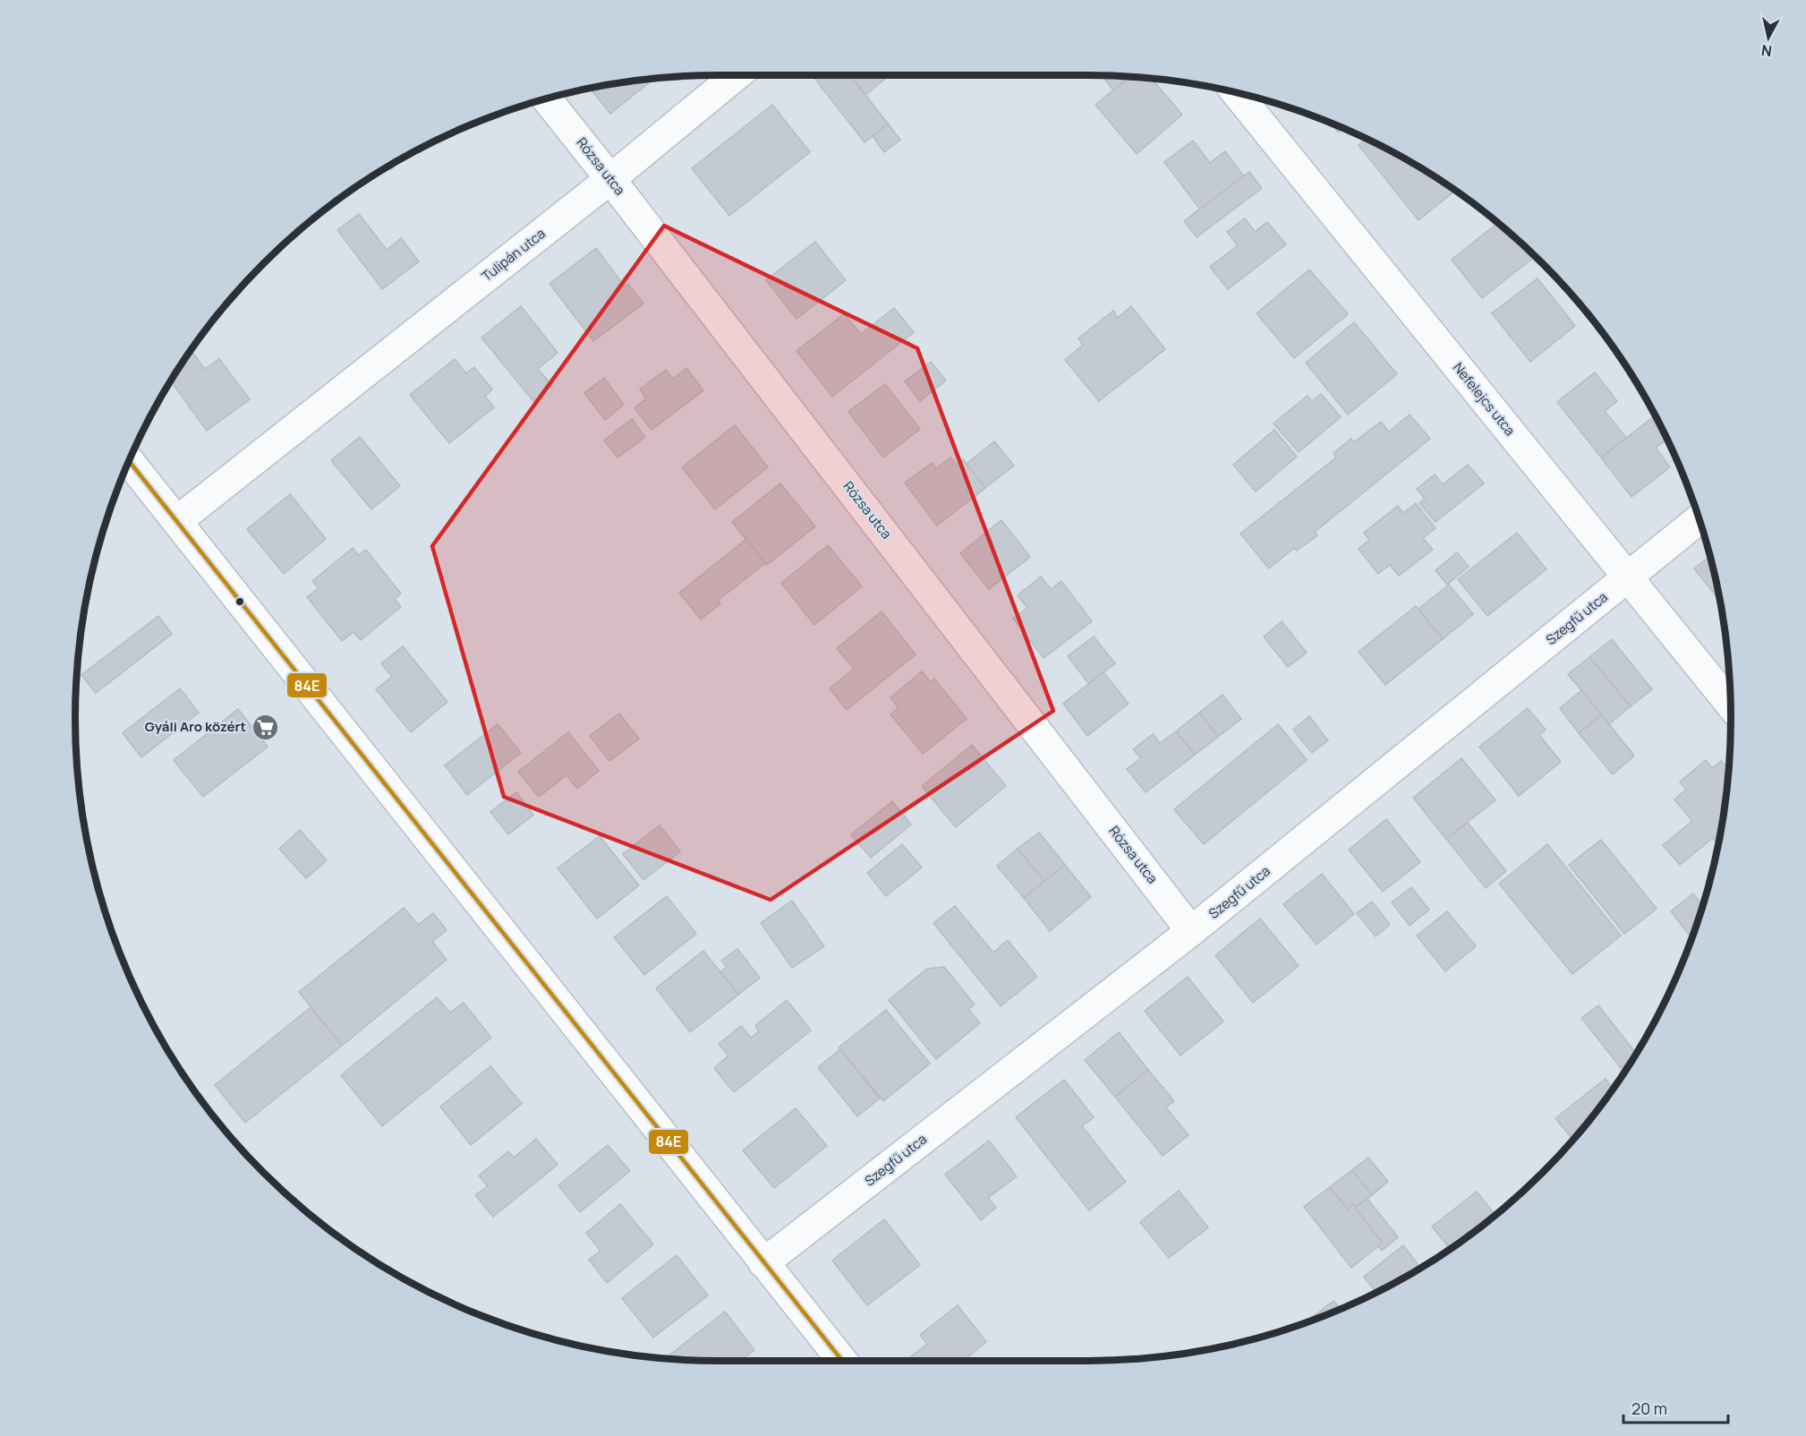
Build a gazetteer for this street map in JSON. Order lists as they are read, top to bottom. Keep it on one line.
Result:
{"streets":{"street":["Rózsa utca","Tulipán utca","Nefelejcs utca","Szegfű utca"]},"crossings":[["Rózsa utca","Tulipán utca"],["Rózsa utca","Szegfű utca"],["Nefelejcs utca","Szegfű utca"]],"places":{"supermarket":["Gyáli Aro közért"]},"lines":["transit line 84E"],"scale_bar":"20 m","north":"bottom"}
